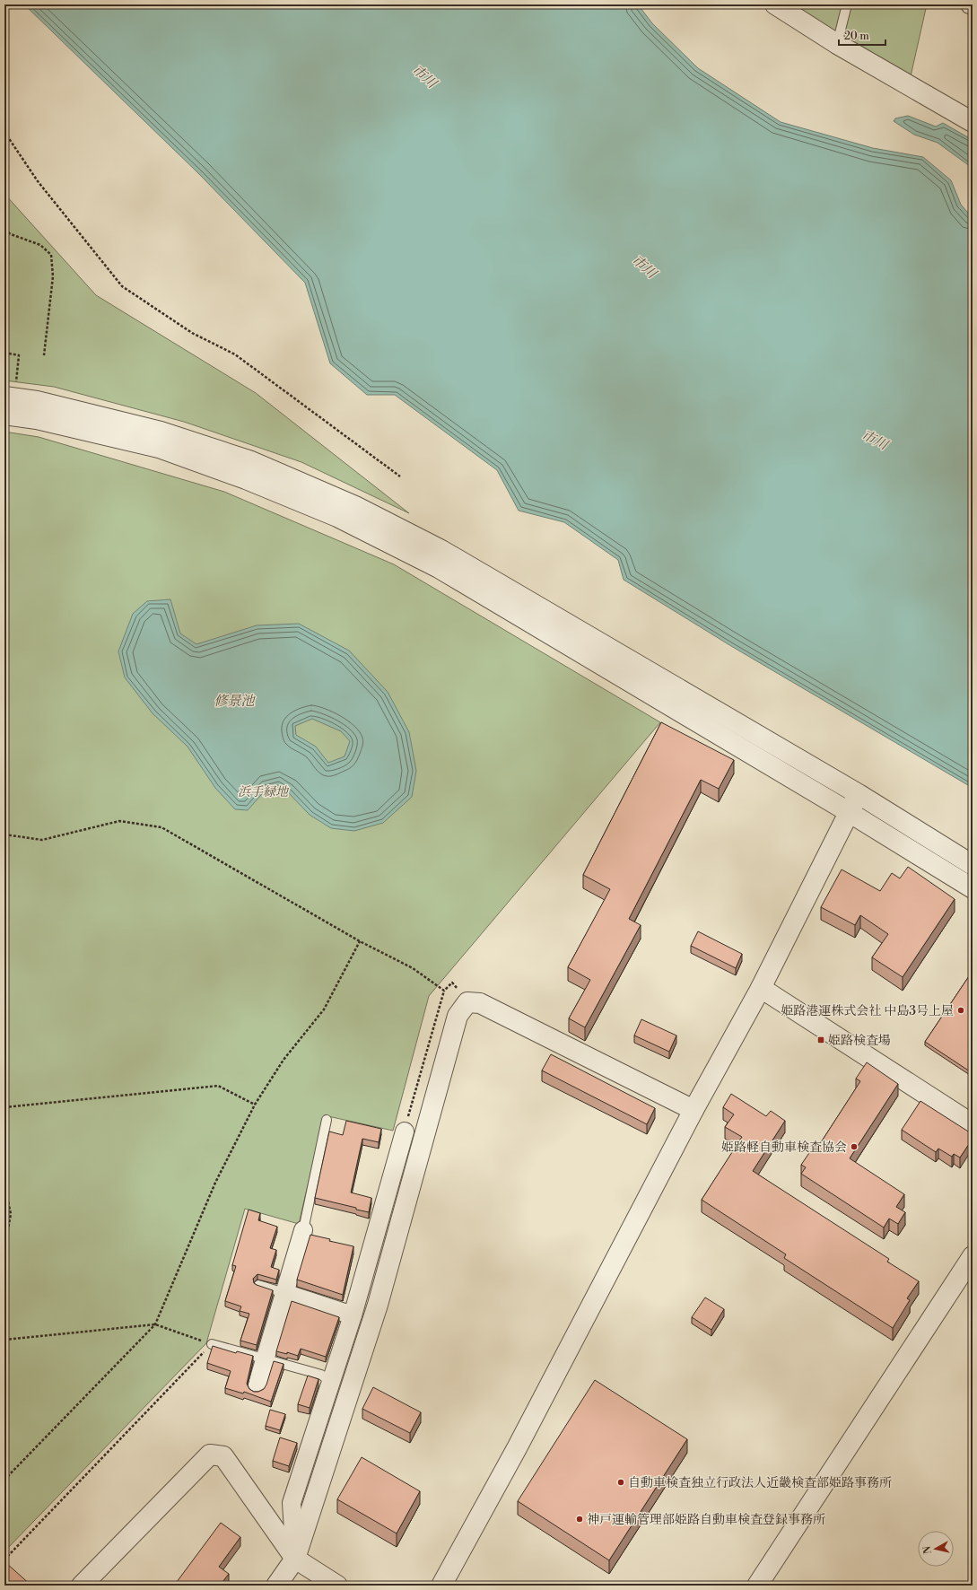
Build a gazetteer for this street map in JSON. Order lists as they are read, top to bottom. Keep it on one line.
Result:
{"water":["市川","修景池"],"parks":["浜手緑地"],"places":{"other":["姫路港運株式会社 中島3号上屋","姫路軽自動車検査協会","自動車検査独立行政法人近畿検査部姫路事務所","神戸運輸管理部姫路自動車検査登録事務所"],"transit":["姫路検査場"]},"scale_bar":"20 m","north":"left"}
